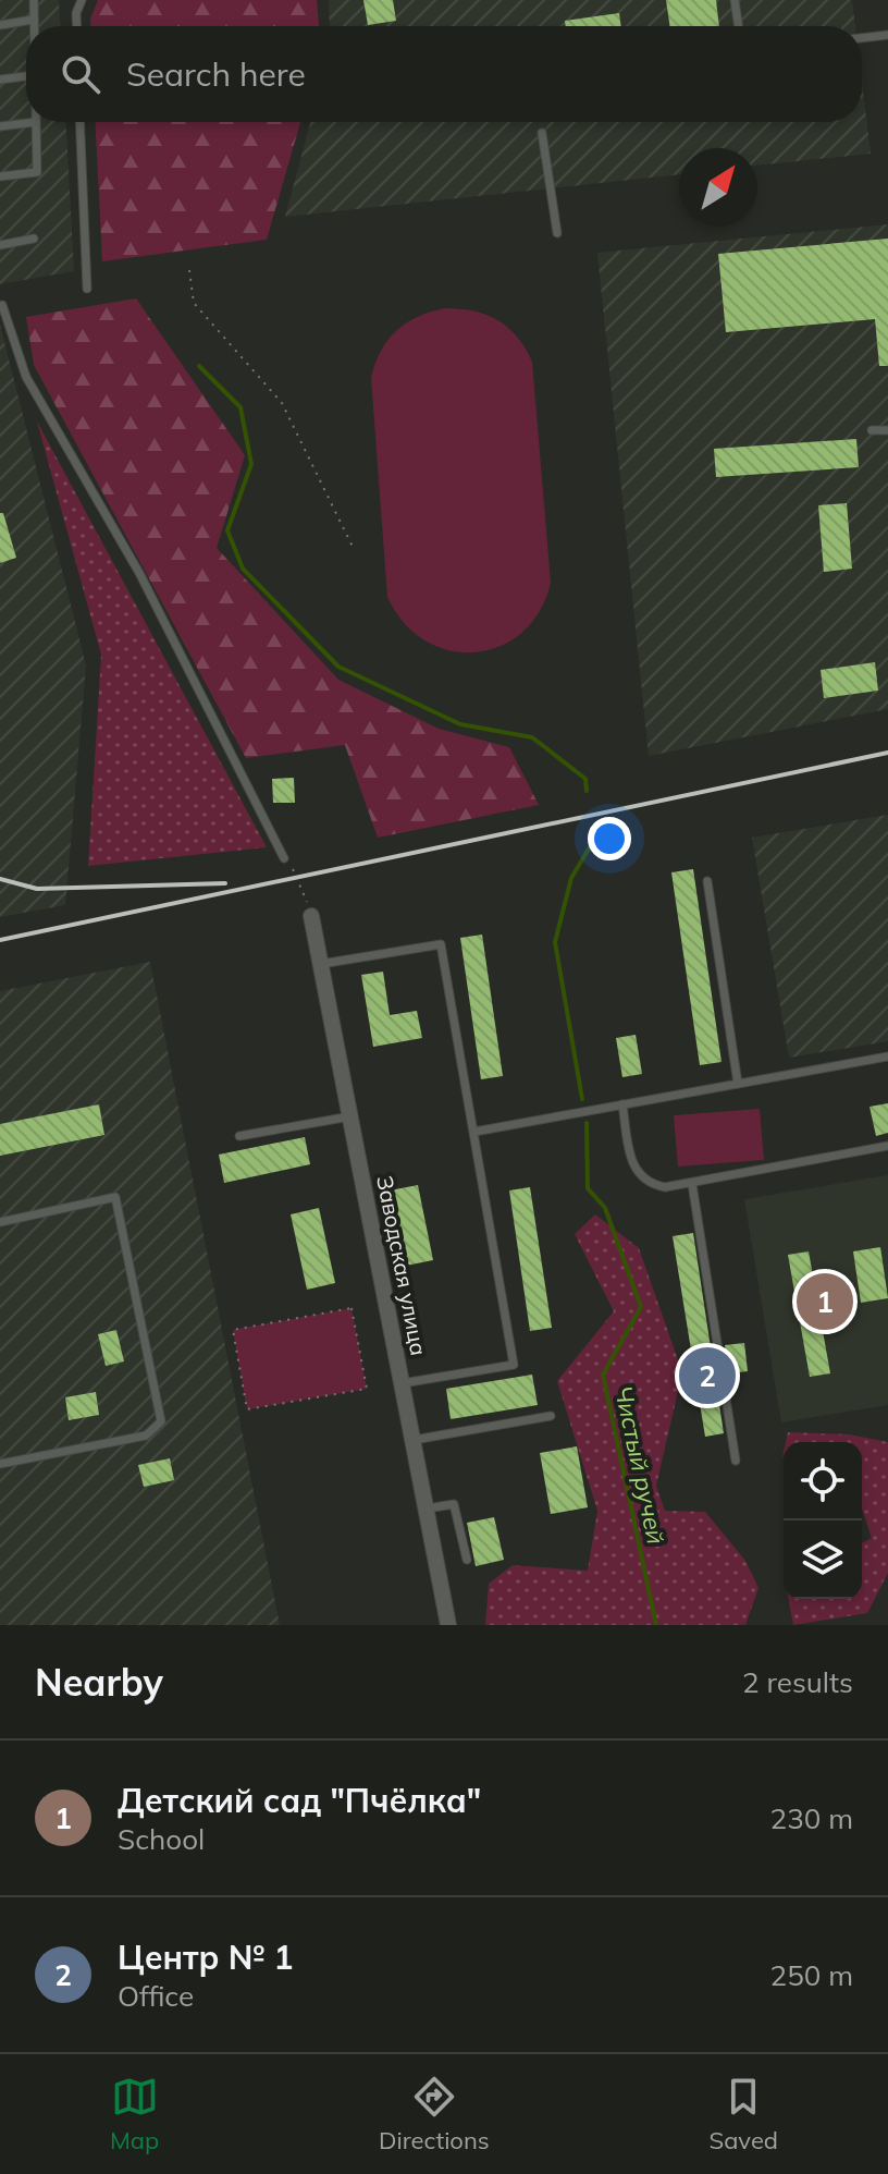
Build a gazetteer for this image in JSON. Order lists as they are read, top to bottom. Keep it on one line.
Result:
{"streets":{"street":["Заводская улица"]},"water":["Чистый ручей"],"north":"top right","page":{"search":"Search here","pins":["1","2"],"heading":["Nearby","2 results"],"list":[{"mark":"1","name":"Детский сад \"Пчёлка\"","note":"School","value":"230 m"},{"mark":"2","name":"Центр № 1","note":"Office","value":"250 m"}],"nav":["Map","Directions","Saved"]}}
